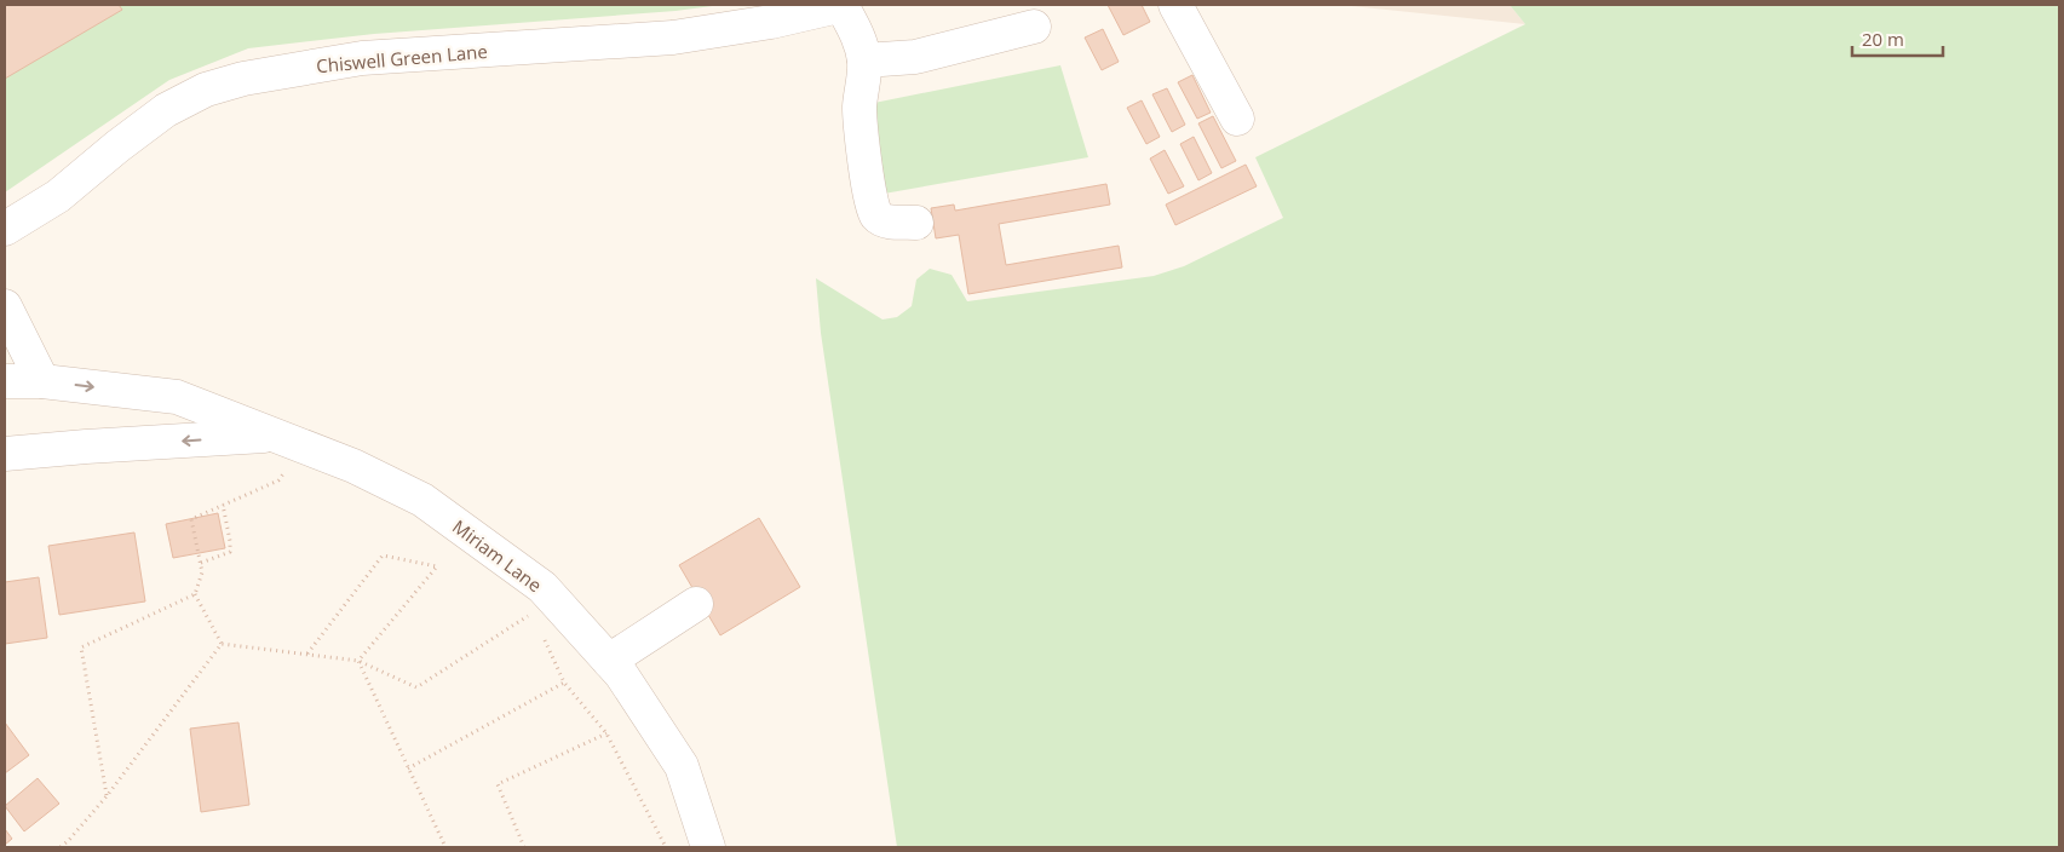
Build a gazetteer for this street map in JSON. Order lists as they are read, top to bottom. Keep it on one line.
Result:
{"streets":{"street":["Chiswell Green Lane","Miriam Lane"]},"scale_bar":"20 m"}
